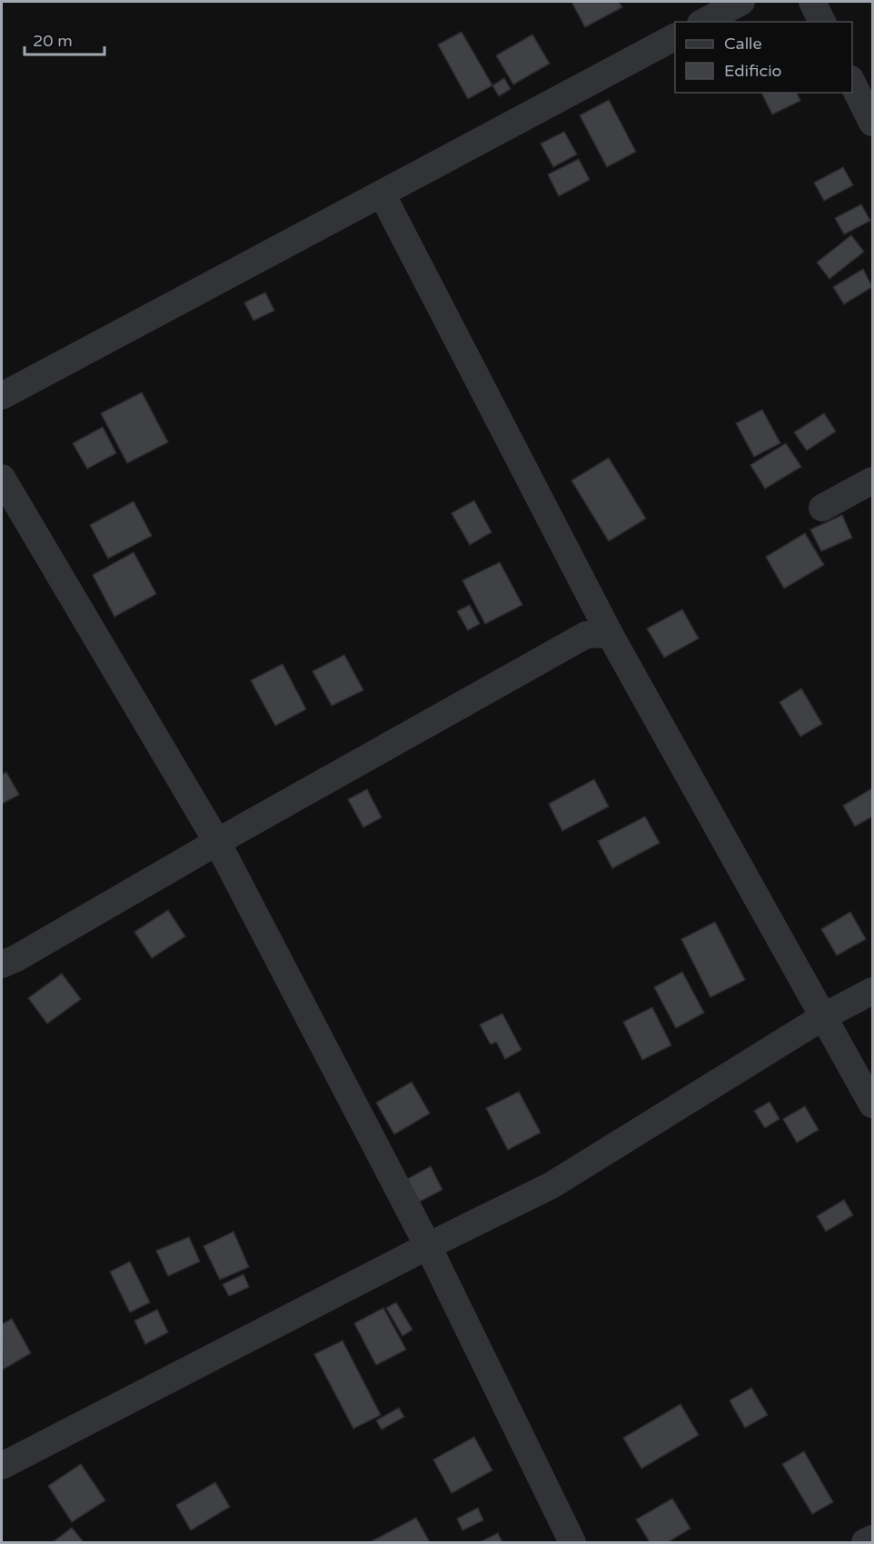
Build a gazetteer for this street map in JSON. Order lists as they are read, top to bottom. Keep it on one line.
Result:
{"legend":["Calle","Edificio"],"scale_bar":"20 m"}
